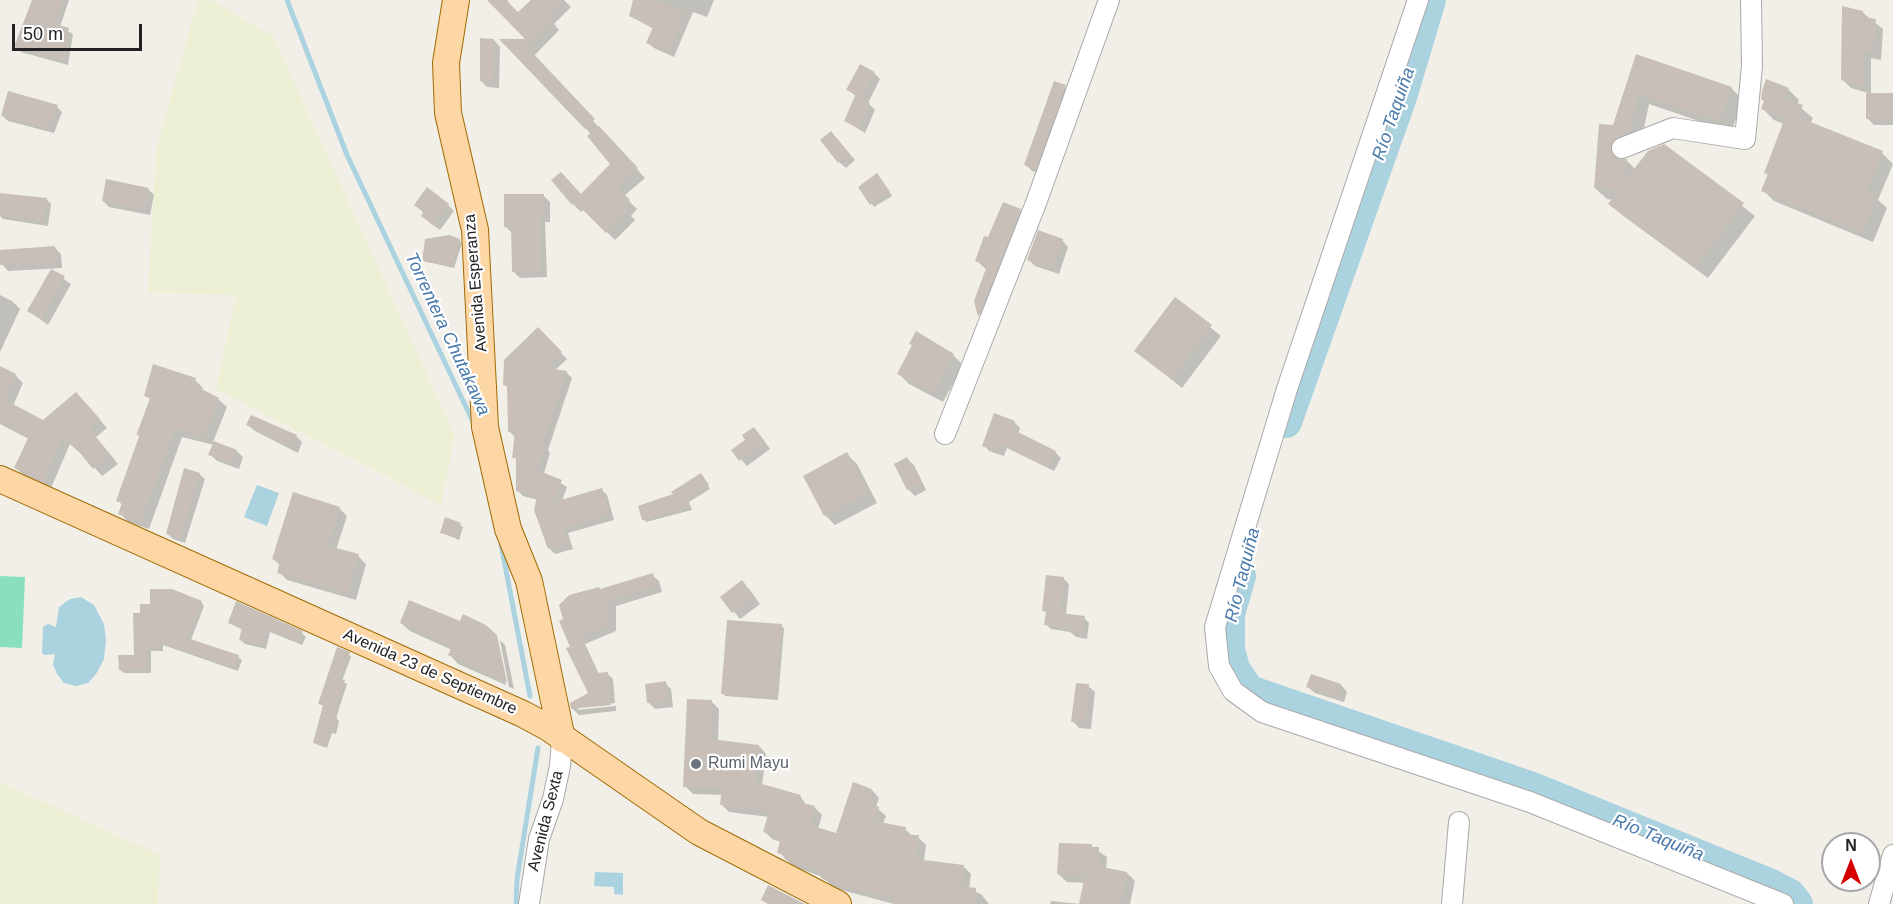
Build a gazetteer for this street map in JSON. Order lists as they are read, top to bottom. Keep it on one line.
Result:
{"streets":{"main road":["Avenida Esperanza","Avenida 23 de Septiembre"],"street":["Avenida Sexta"]},"crossings":[["Avenida Esperanza","Avenida 23 de Septiembre"],["Avenida Esperanza","Avenida Sexta"],["Avenida 23 de Septiembre","Avenida Sexta"]],"water":["Río Taquiña","Torrentera Chutakawa"],"places":["Rumi Mayu"],"scale_bar":"50 m","north":"top"}
